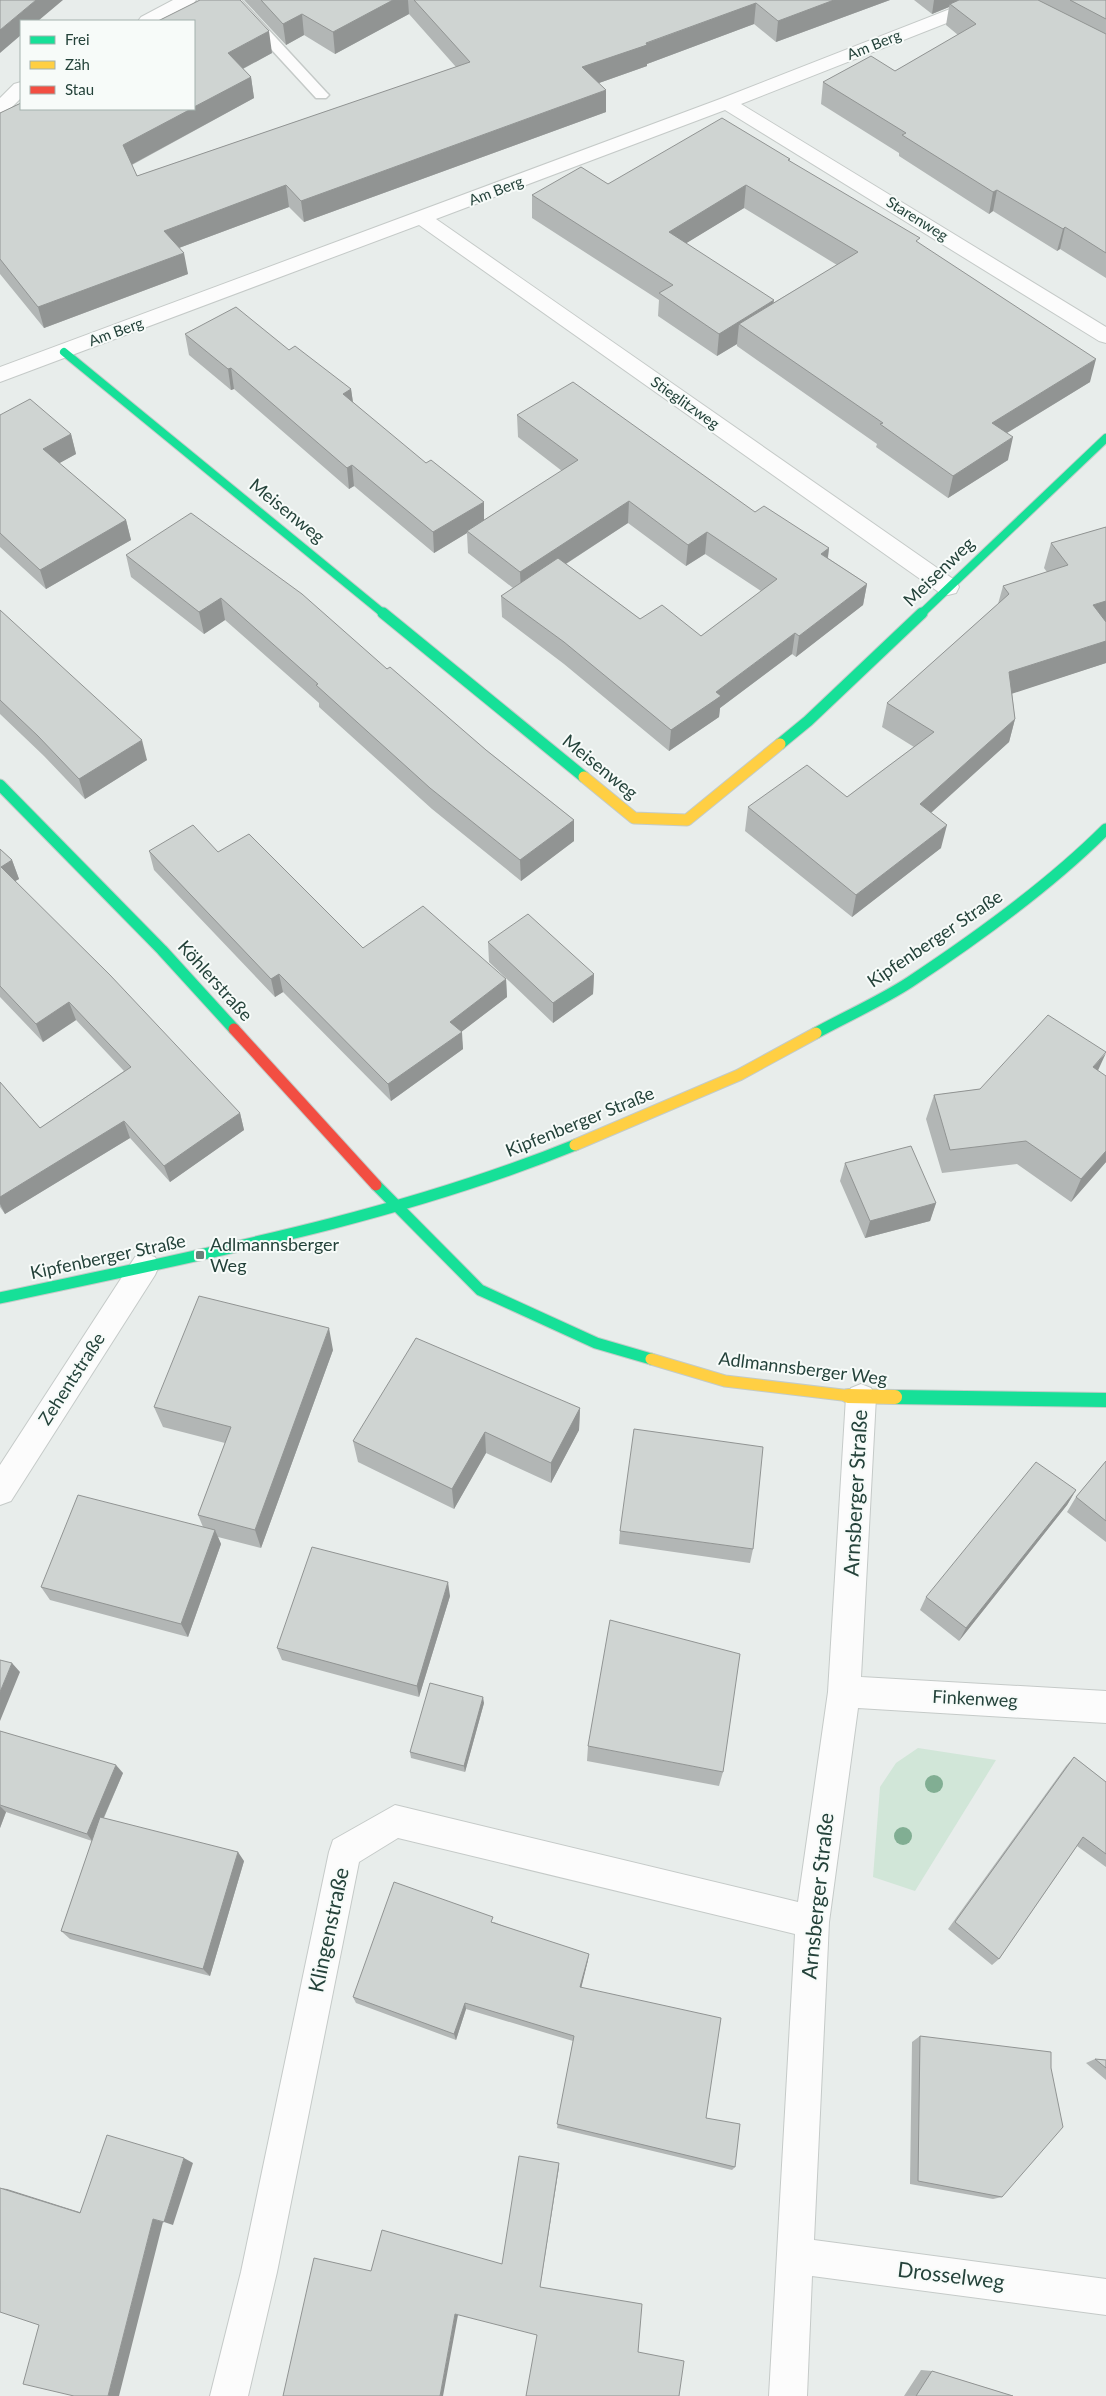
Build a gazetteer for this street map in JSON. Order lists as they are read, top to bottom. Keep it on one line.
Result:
{"streets":{"street":["Am Berg","Starenweg","Stieglitzweg","Meisenweg","Kipfenberger Straße","Köhlerstraße","Adlmannsberger Weg","Zehentstraße","Arnsberger Straße","Finkenweg","Klingenstraße","Drosselweg"]},"crossings":[["Am Berg","Starenweg"],["Am Berg","Stieglitzweg"],["Am Berg","Meisenweg"],["Stieglitzweg","Meisenweg"],["Kipfenberger Straße","Köhlerstraße"],["Kipfenberger Straße","Adlmannsberger Weg"],["Kipfenberger Straße","Zehentstraße"],["Köhlerstraße","Adlmannsberger Weg"],["Adlmannsberger Weg","Arnsberger Straße"],["Arnsberger Straße","Finkenweg"],["Arnsberger Straße","Klingenstraße"],["Arnsberger Straße","Drosselweg"]],"places":{"transit":["Adlmannsberger Weg"]},"legend":["Frei","Zäh","Stau"]}
